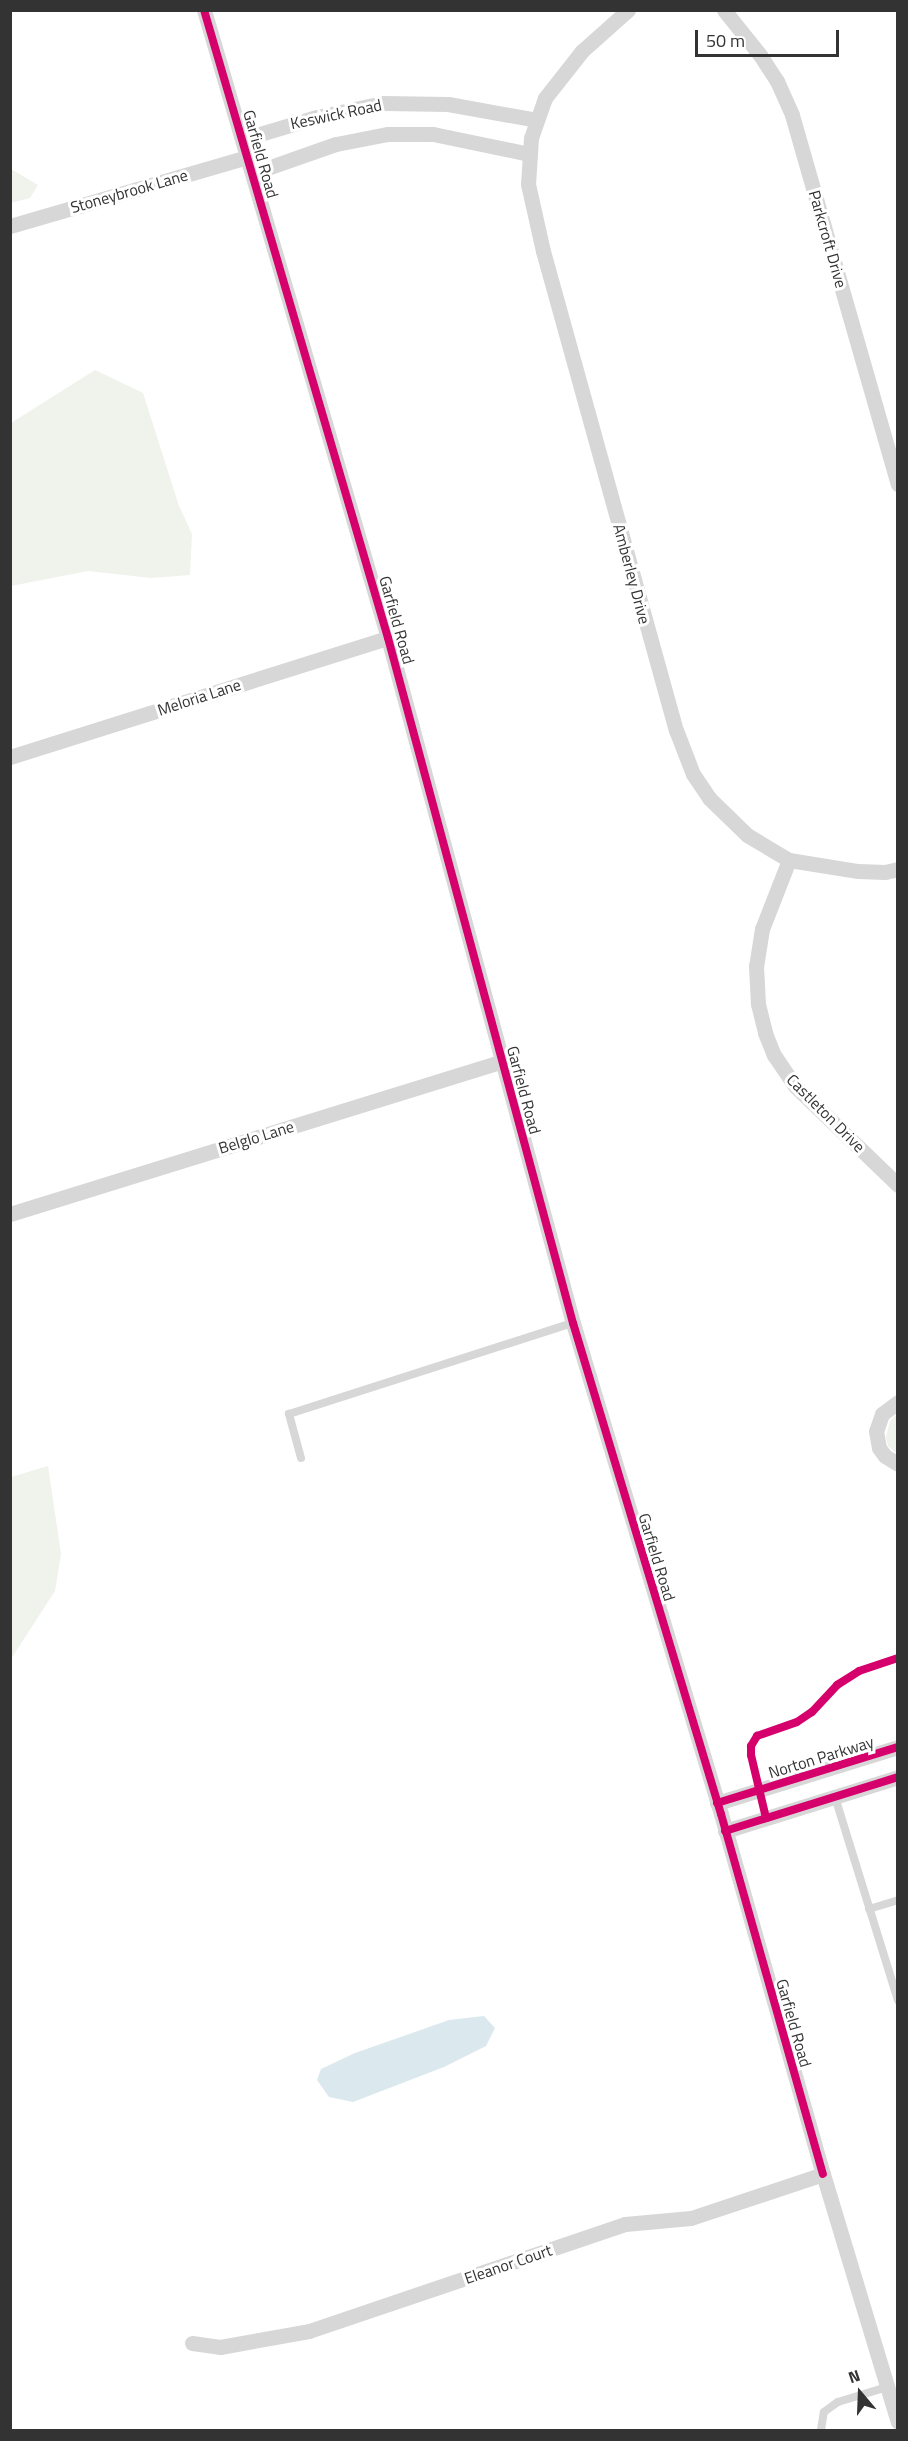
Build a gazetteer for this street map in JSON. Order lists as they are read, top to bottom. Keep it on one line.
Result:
{"streets":{"street":["Keswick Road","Garfield Road","Stoneybrook Lane","Parkcroft Drive","Amberley Drive","Meloria Lane","Castleton Drive","Belglo Lane","Norton Parkway","Eleanor Court"]},"crossings":[["Keswick Road","Garfield Road"],["Keswick Road","Amberley Drive"],["Garfield Road","Stoneybrook Lane"],["Garfield Road","Meloria Lane"],["Garfield Road","Belglo Lane"],["Garfield Road","Norton Parkway"],["Garfield Road","Eleanor Court"],["Amberley Drive","Castleton Drive"]],"scale_bar":"50 m","north":"top"}
